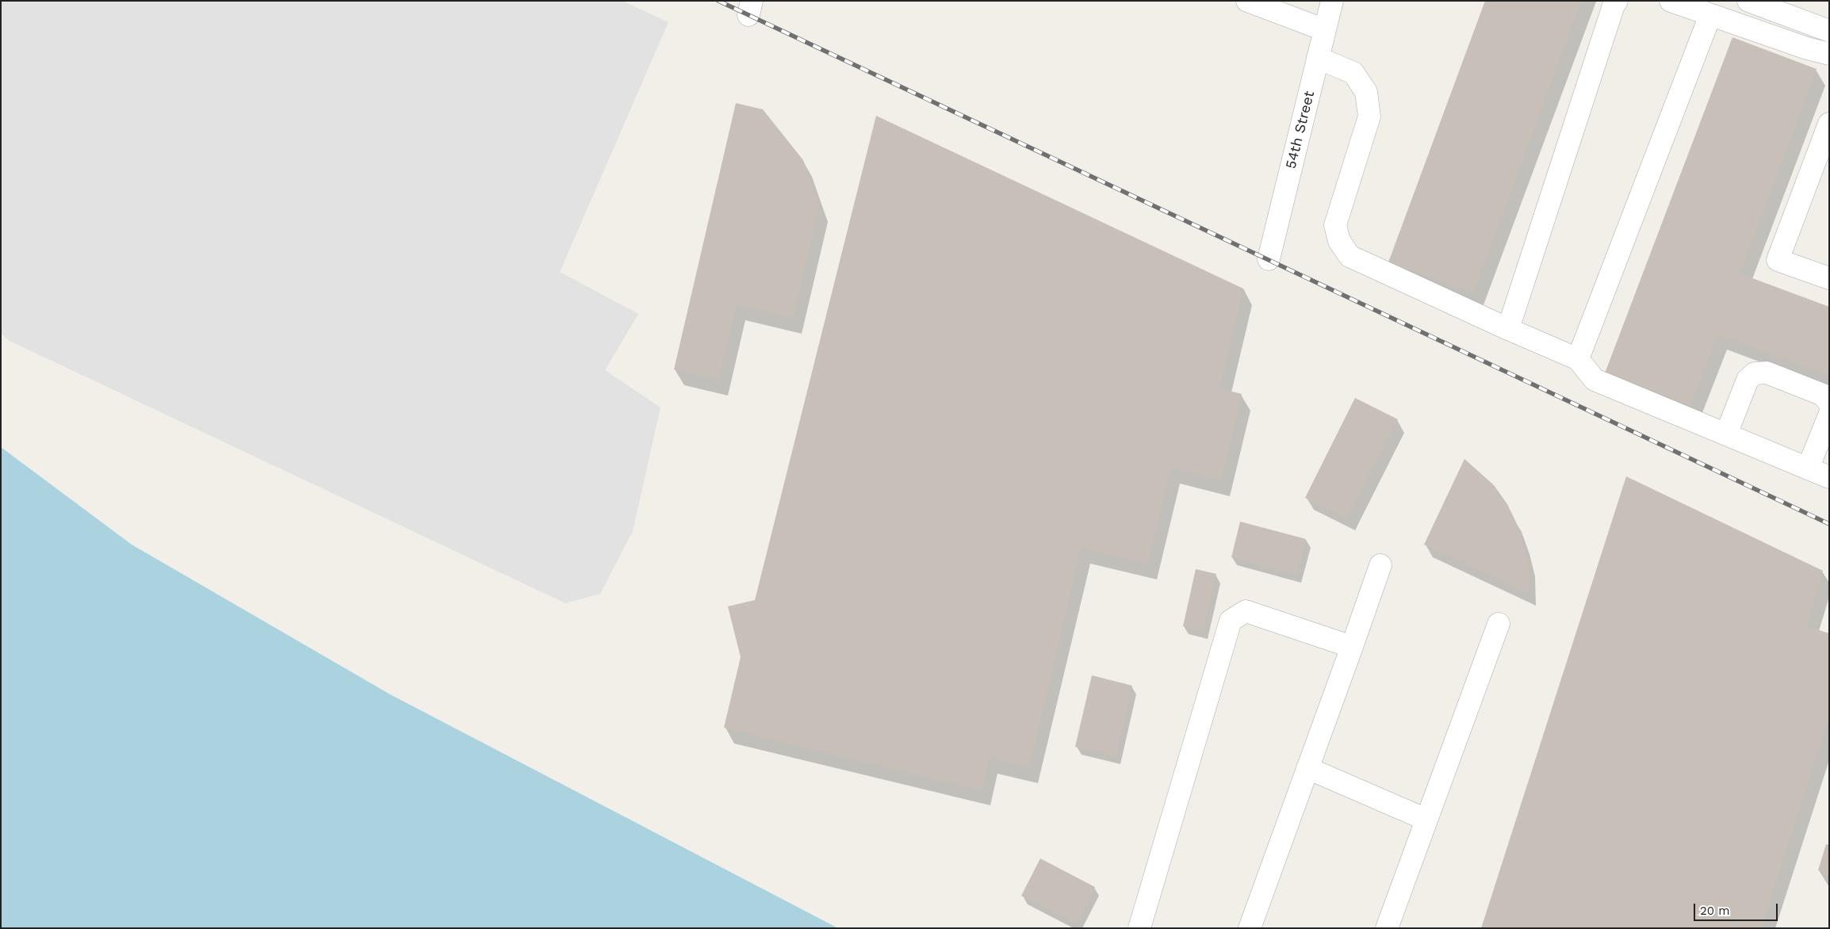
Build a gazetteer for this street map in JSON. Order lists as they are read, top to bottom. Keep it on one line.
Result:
{"streets":{"street":["54th Street"]},"scale_bar":"20 m"}
